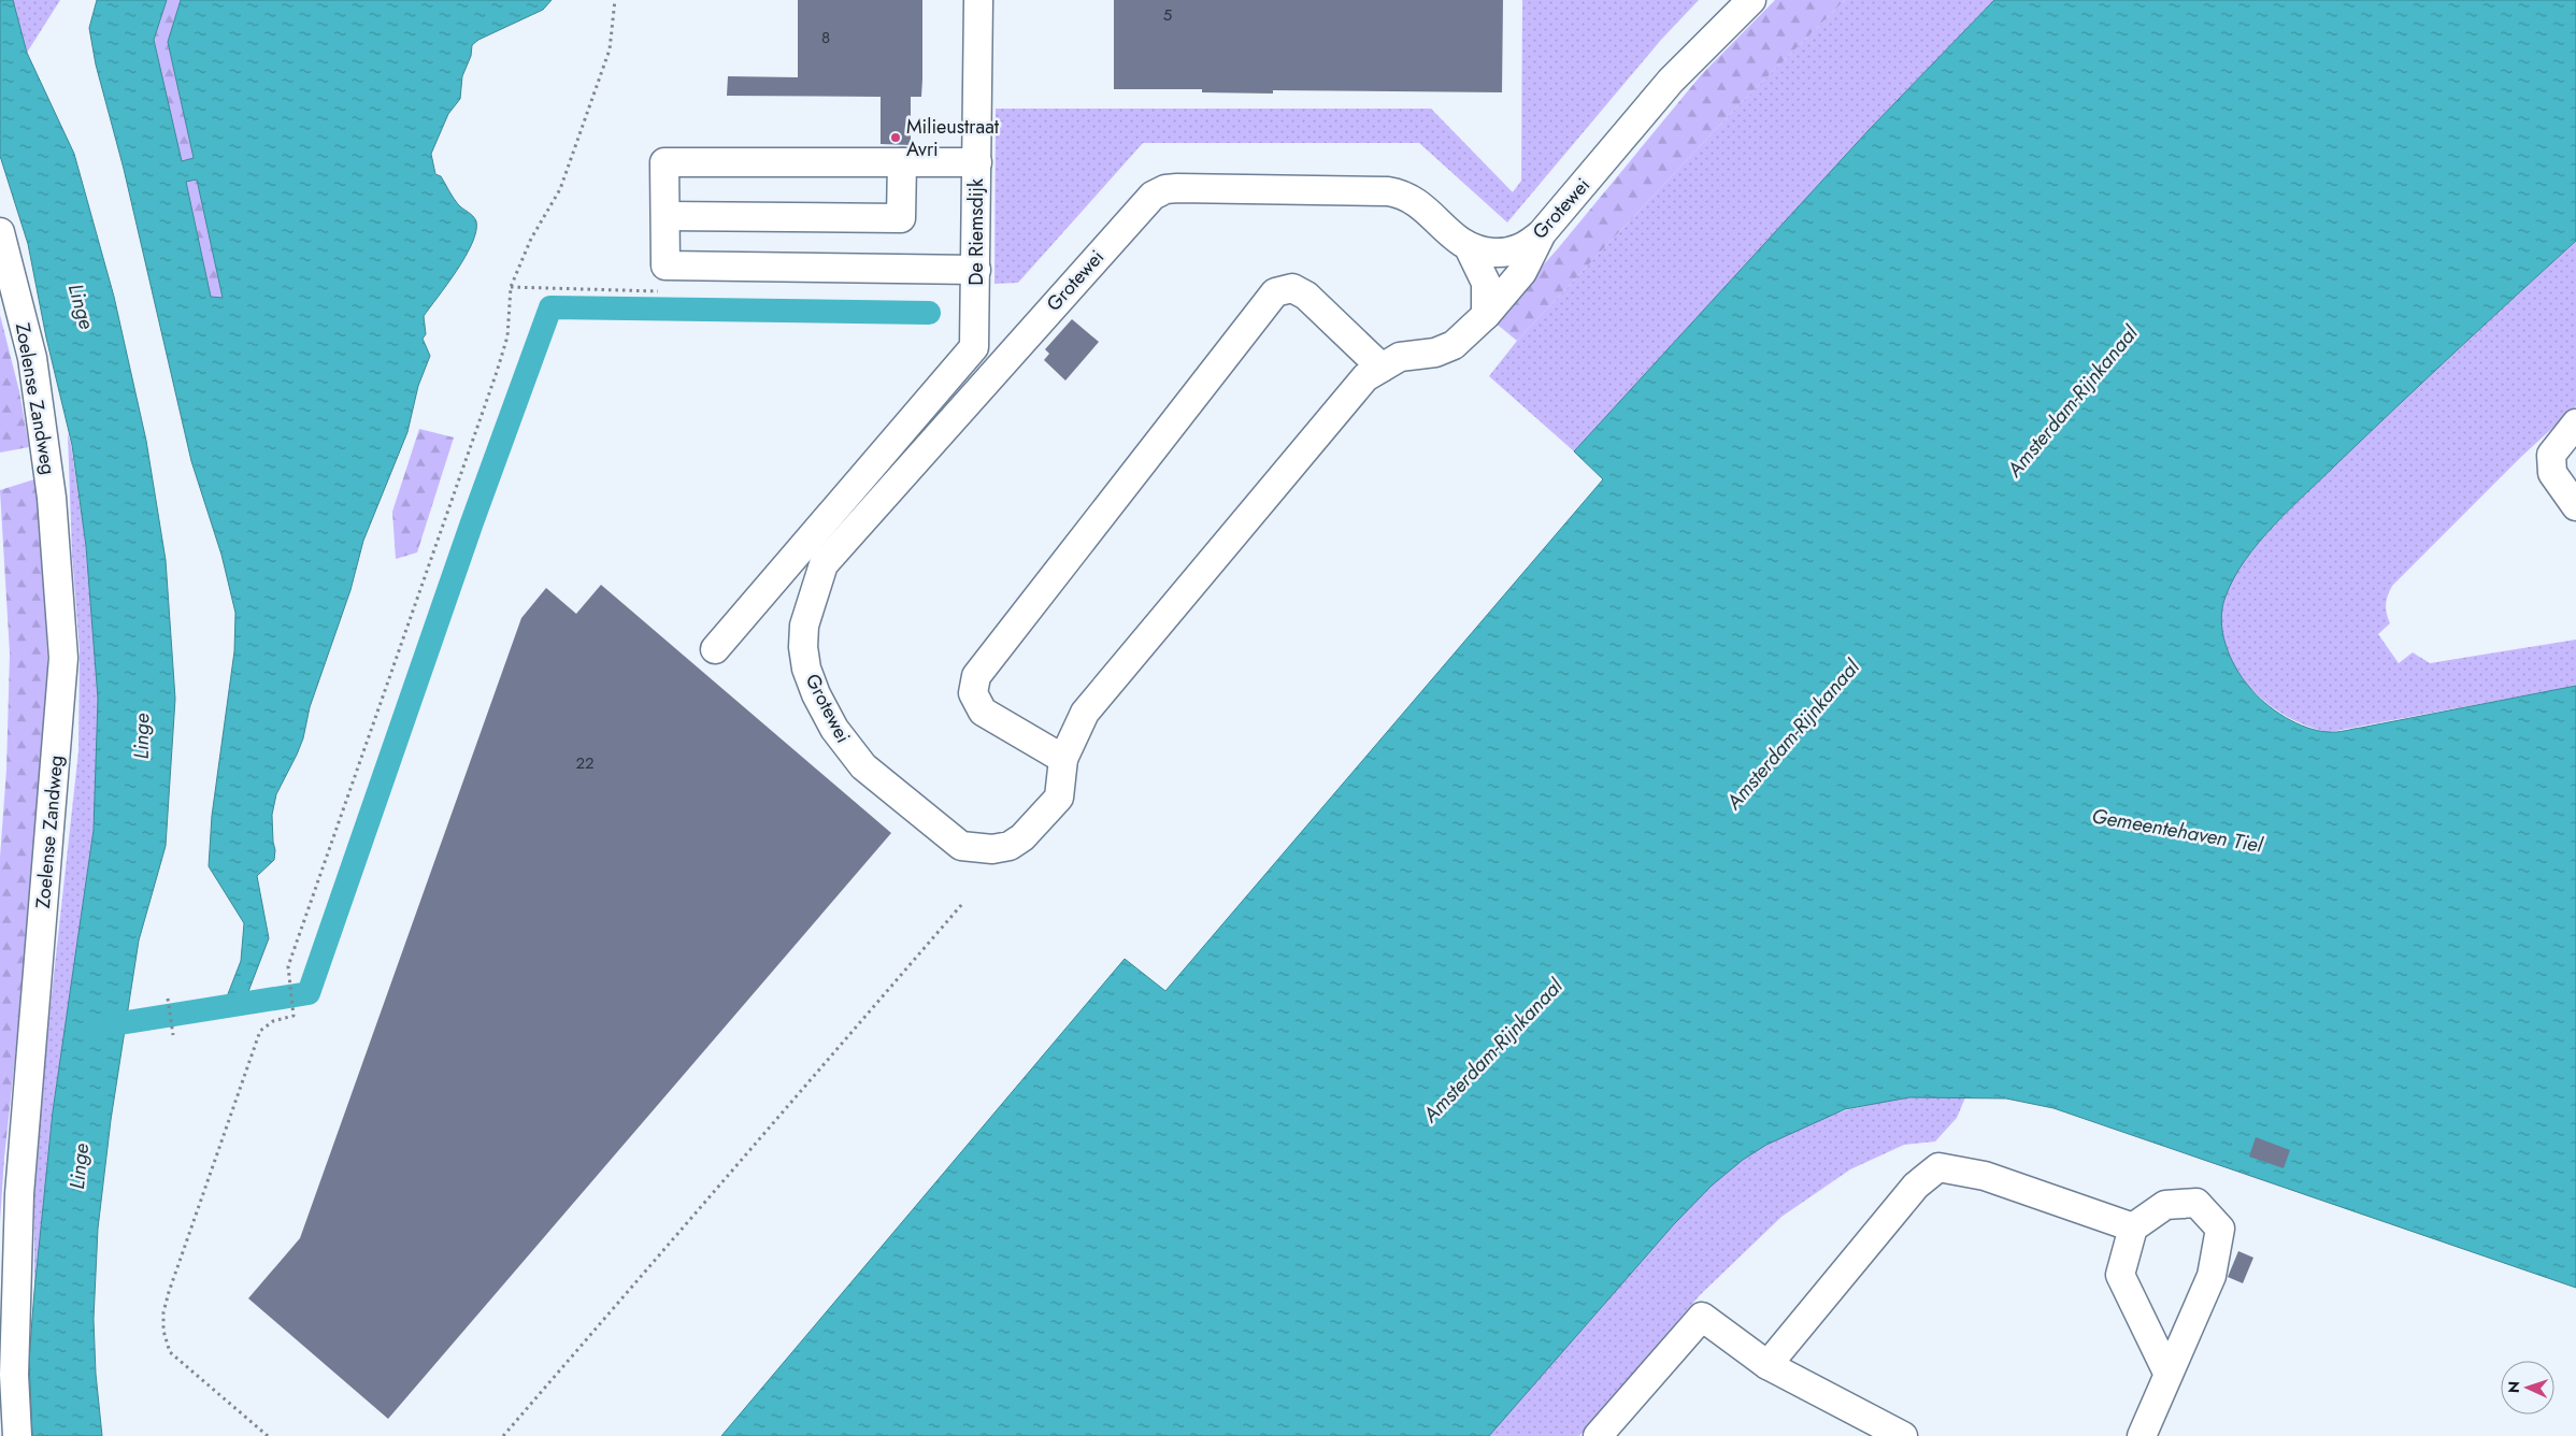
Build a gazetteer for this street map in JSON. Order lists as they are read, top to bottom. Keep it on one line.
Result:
{"streets":{"street":["Grotewei","De Riemsdijk","Zoelense Zandweg"]},"water":["Linge","Amsterdam-Rijnkanaal","Gemeentehaven Tiel"],"places":["Milieustraat Avri"],"house_numbers":["5","8","22"],"north":"left"}
